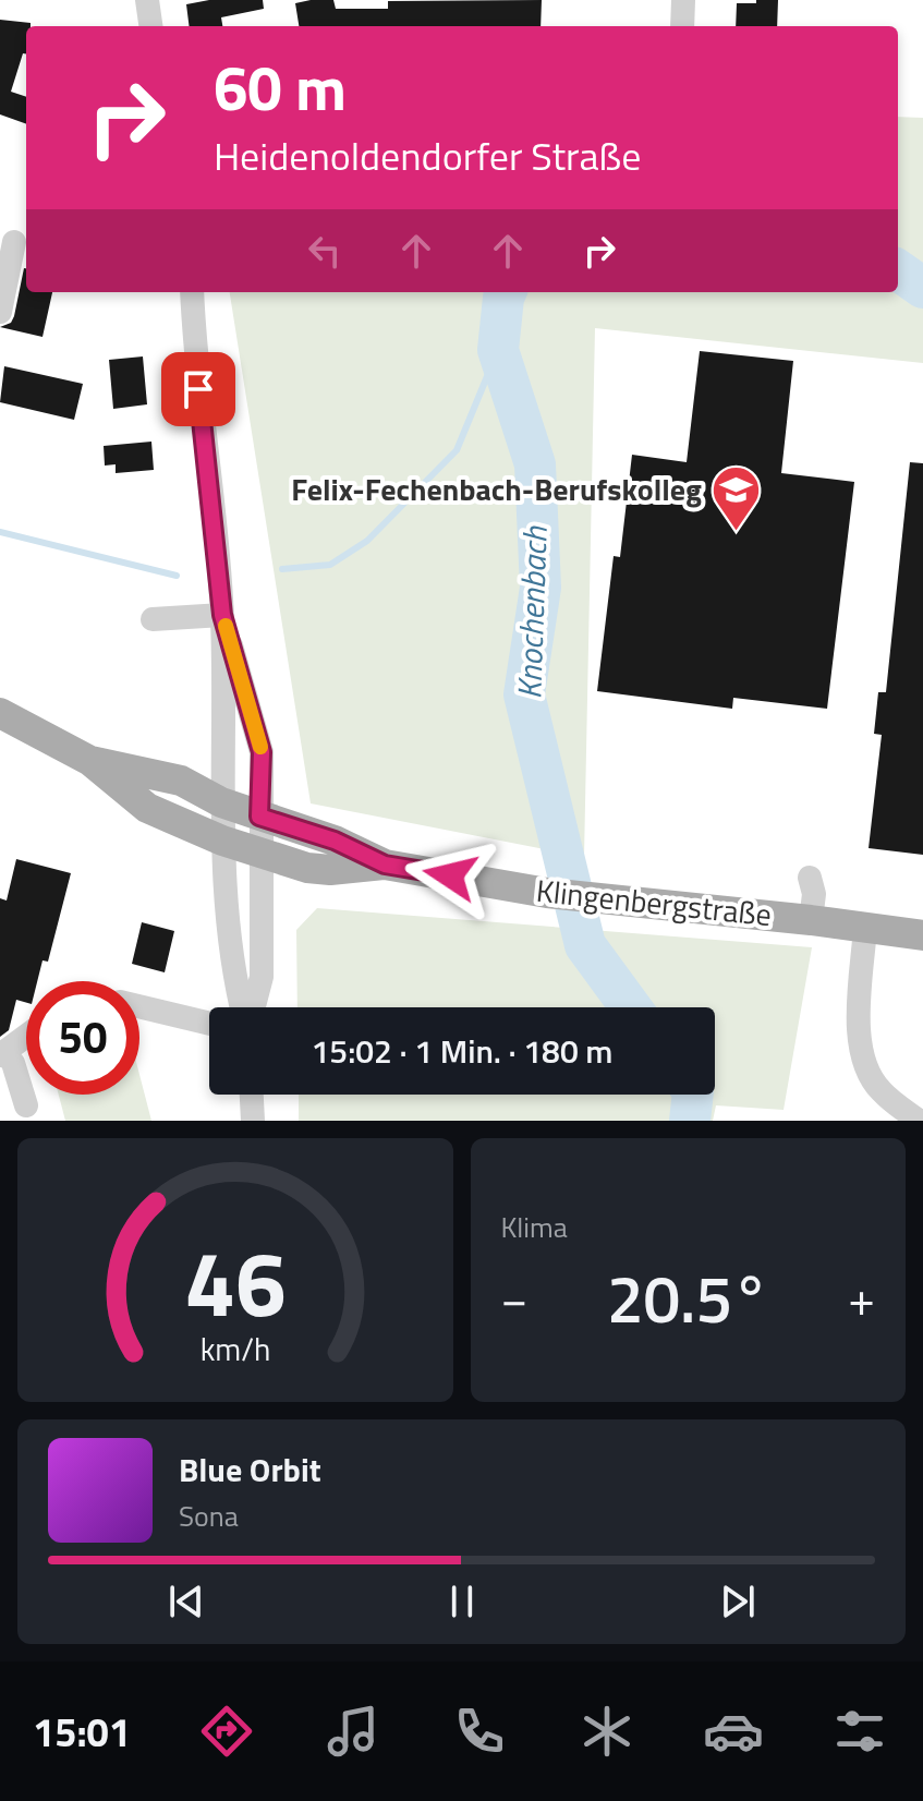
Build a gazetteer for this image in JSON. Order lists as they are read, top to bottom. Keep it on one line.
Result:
{"streets":{"main road":["Klingenbergstraße"]},"water":["Knochenbach"],"places":{"school or university":["Felix-Fechenbach-Berufskolleg"]},"page":{"turn":["60 m","Heidenoldendorfer Straße"],"limit":"50","trip":"15:02 · 1 Min. · 180 m","tile":"Klima","heat":["−","20.5°","+"],"song":["Blue Orbit","Sona"],"tabs":"15:01","gauge":["46","km/h"]}}
